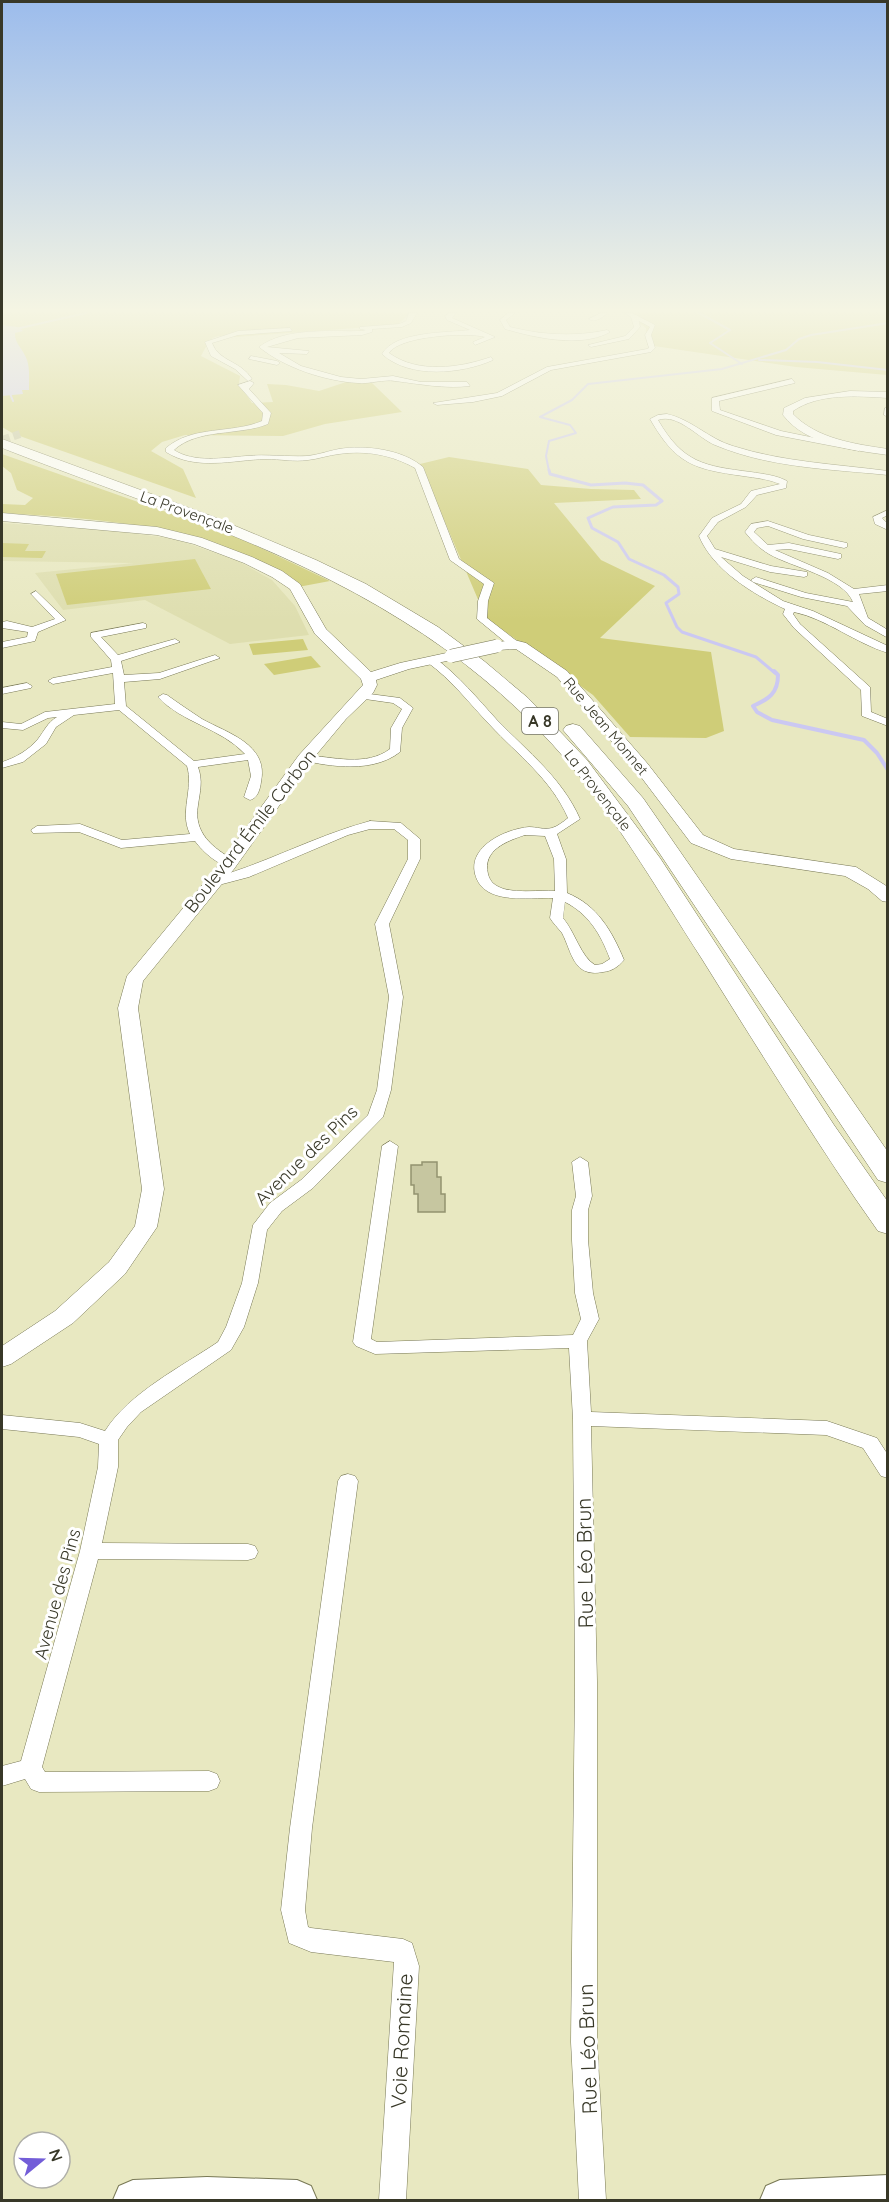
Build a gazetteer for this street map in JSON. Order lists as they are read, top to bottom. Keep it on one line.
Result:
{"streets":{"highway":["La Provençale","A 8"],"street":["Rue Jean Monnet","Boulevard Émile Carbon","Avenue des Pins","Rue Léo Brun","Voie Romaine"]},"crossings":[["Rue Jean Monnet","Boulevard Émile Carbon"],["Boulevard Émile Carbon","Avenue des Pins"]],"north":"right"}
